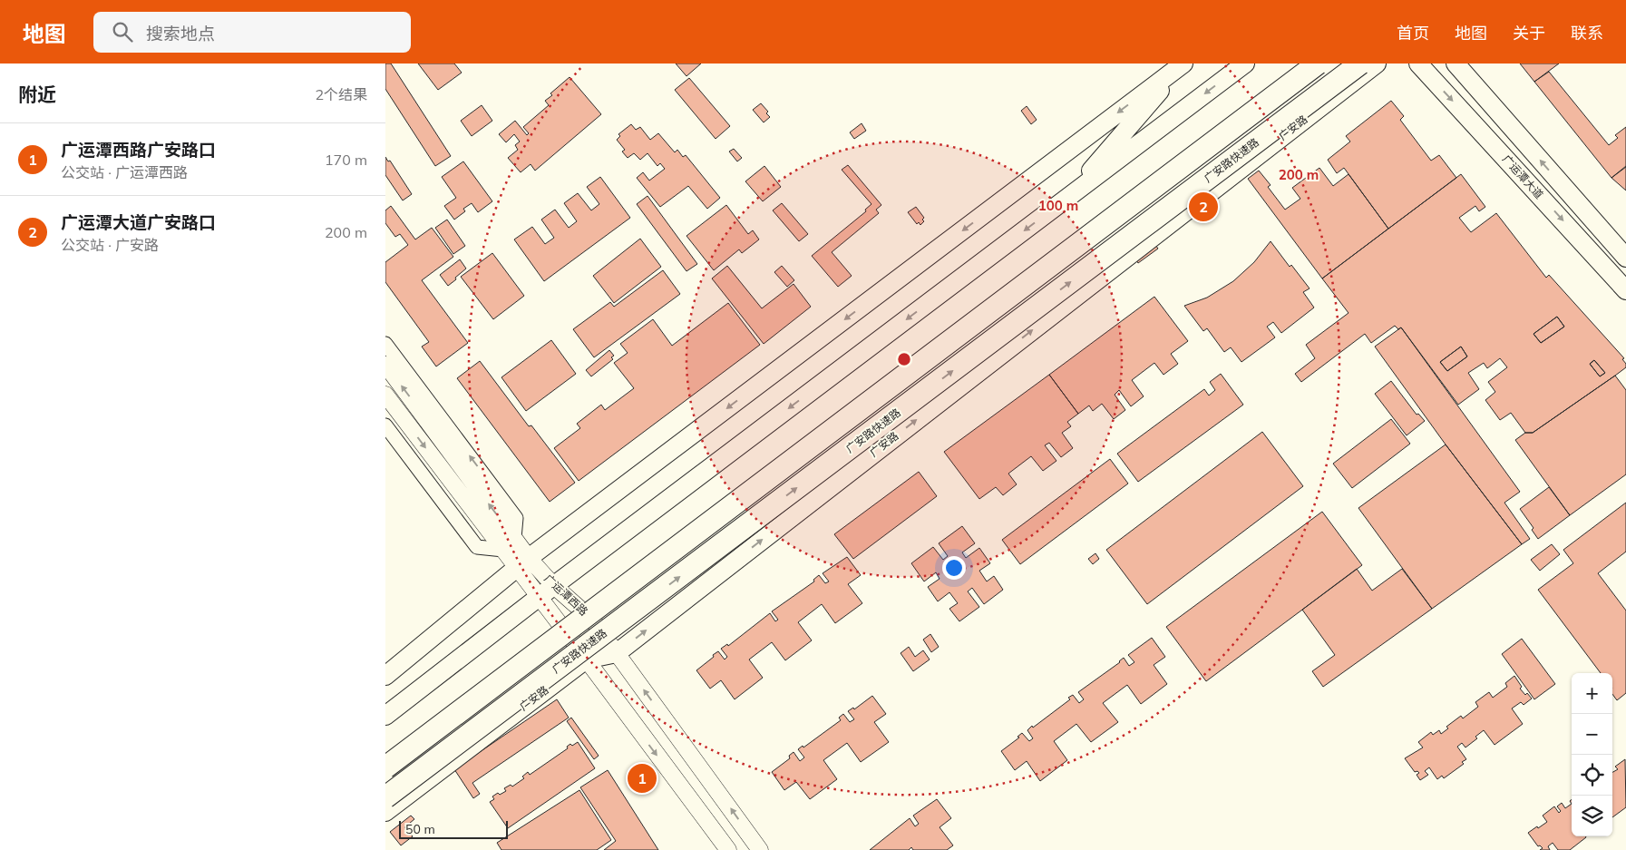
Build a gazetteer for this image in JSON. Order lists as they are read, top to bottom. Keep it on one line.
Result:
{"streets":{"highway":["广安路快速路"],"main road":["广安路","广运潭大道"],"street":["广运潭西路"]},"crossings":[["广安路","广运潭西路"]],"scale_bar":"50 m","page":{"header":"地图","search":"搜索地点","nav":["首页","地图","关于","联系"],"heading":["附近","2个结果"],"list":[{"mark":"1","name":"广运潭西路广安路口","note":"公交站 · 广运潭西路","value":"170 m"},{"mark":"2","name":"广运潭大道广安路口","note":"公交站 · 广安路","value":"200 m"}],"pins":["2","1"],"map_buttons":["+","−"],"scale":"50 m"},"rings":["200 m","100 m"]}
